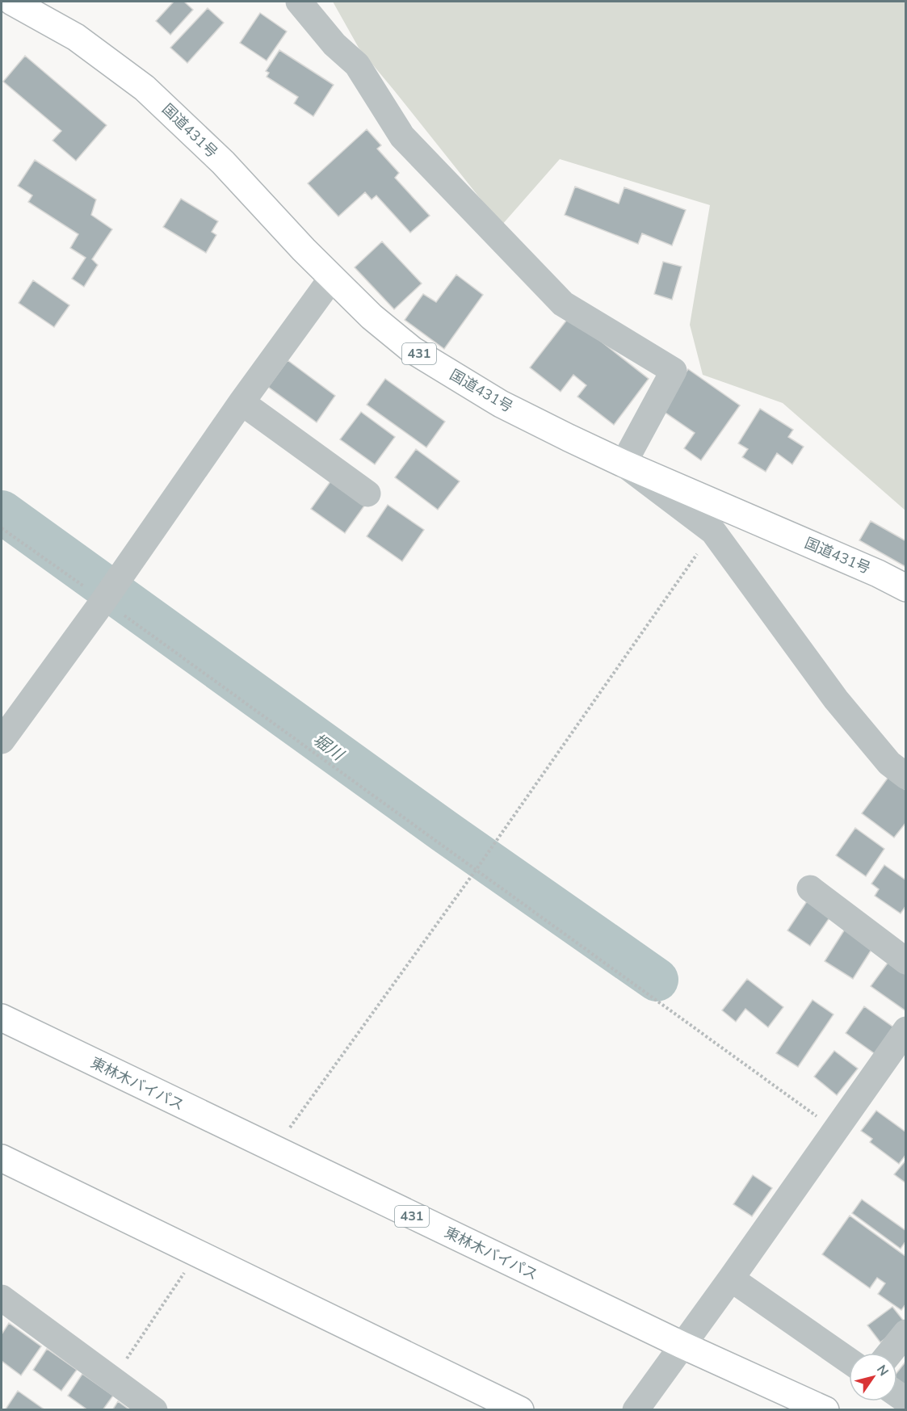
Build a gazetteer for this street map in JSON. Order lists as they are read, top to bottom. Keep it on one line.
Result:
{"streets":{"highway":["国道431号","431","東林木バイパス"]},"water":["堀川"],"north":"top right"}
